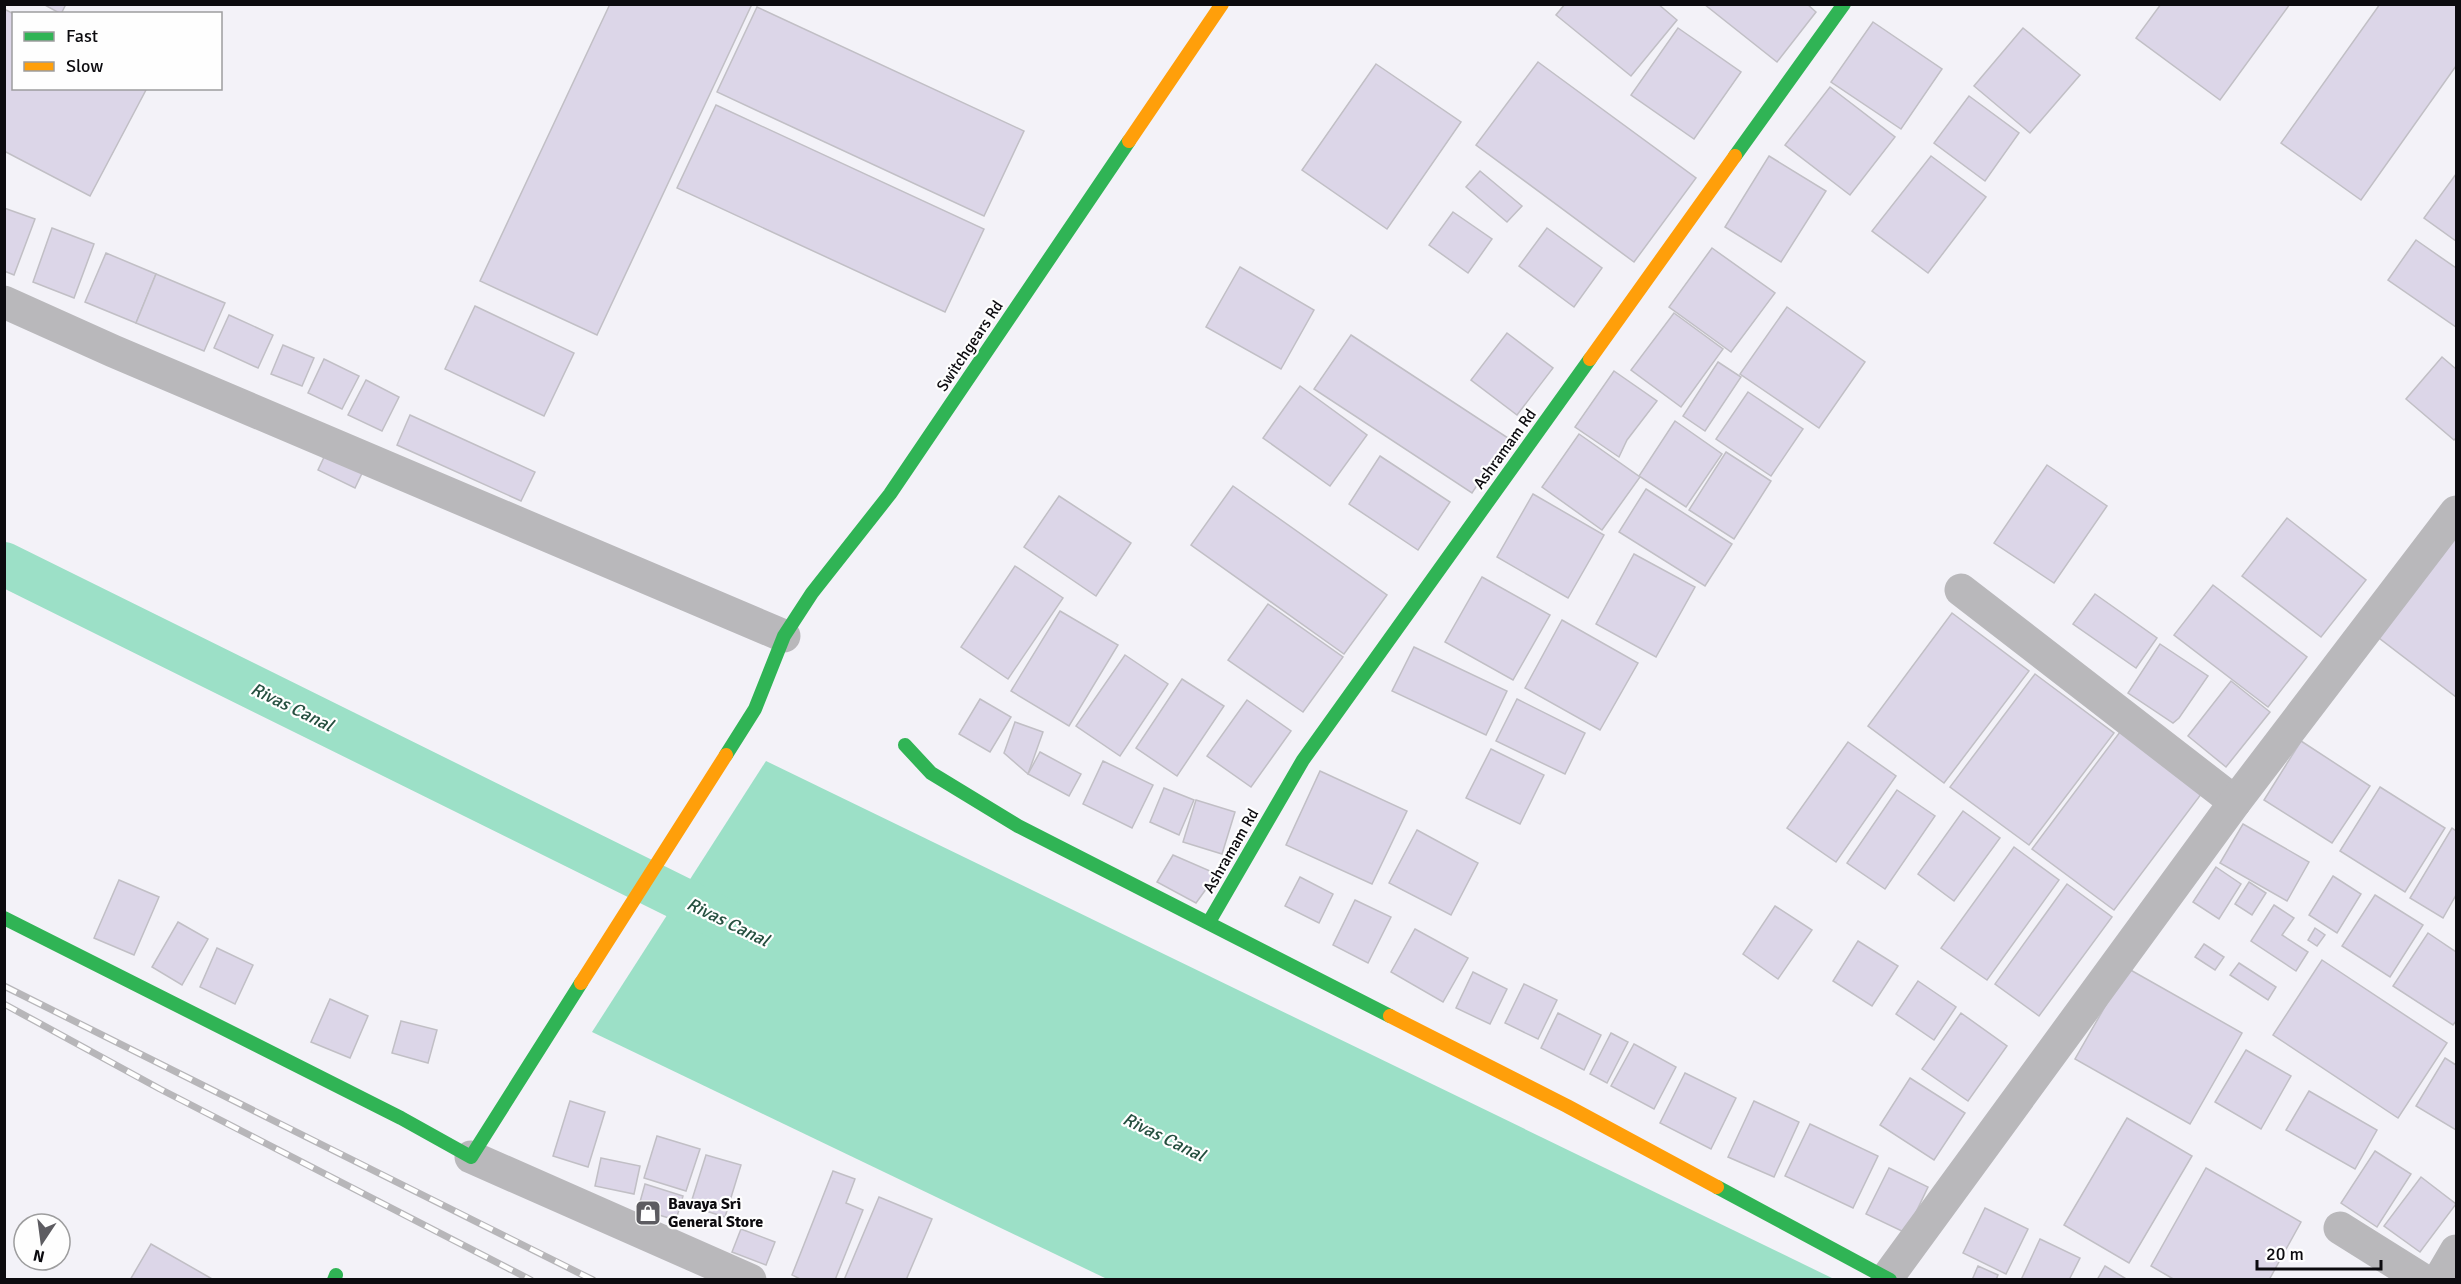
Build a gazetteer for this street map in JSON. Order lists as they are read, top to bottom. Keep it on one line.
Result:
{"streets":{"street":["Switchgears Rd","Ashramam Rd"]},"water":["Rivas Canal"],"places":{"shop":["Bavaya Sri General Store"]},"legend":["Fast","Slow"],"scale_bar":"20 m","north":"bottom"}
